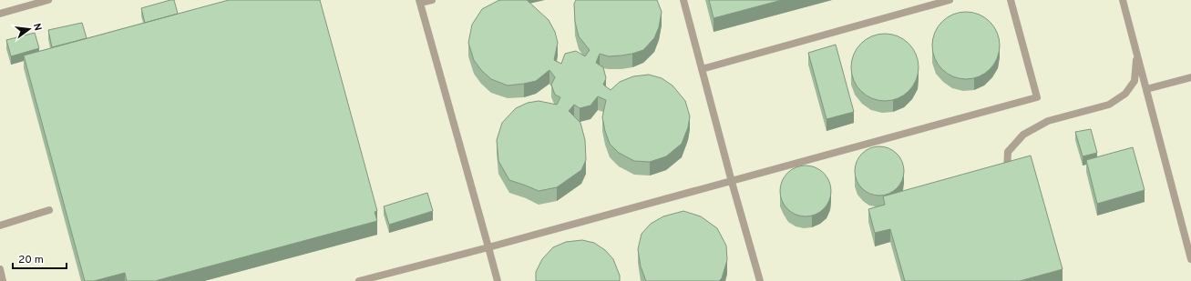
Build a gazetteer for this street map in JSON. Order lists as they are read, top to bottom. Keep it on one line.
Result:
{"scale_bar":"20 m","north":"right"}
